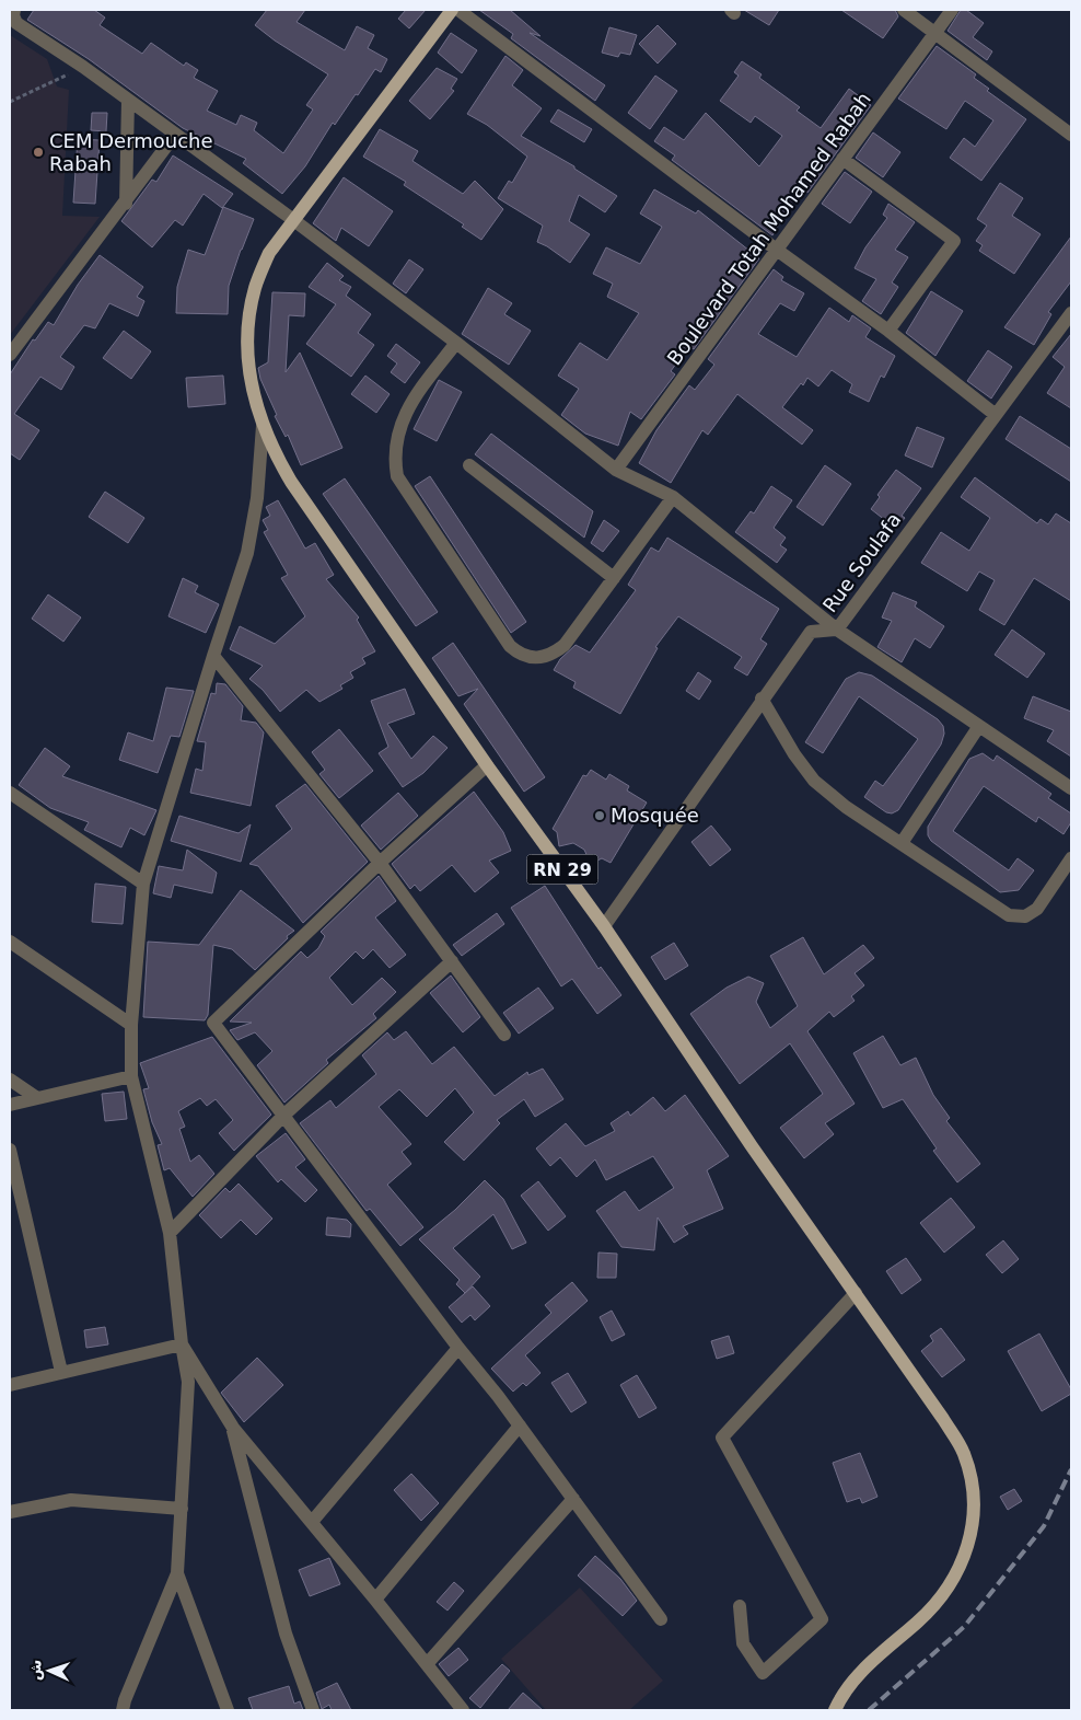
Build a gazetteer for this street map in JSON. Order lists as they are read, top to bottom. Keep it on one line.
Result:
{"streets":{"main road":["RN 29"],"street":["Boulevard Totah Mohamed Rabah","Rue Soulafa"]},"crossings":[["Rue Soulafa","RN 29"]],"places":["CEM Dermouche Rabah","Mosquée"],"north":"left"}
